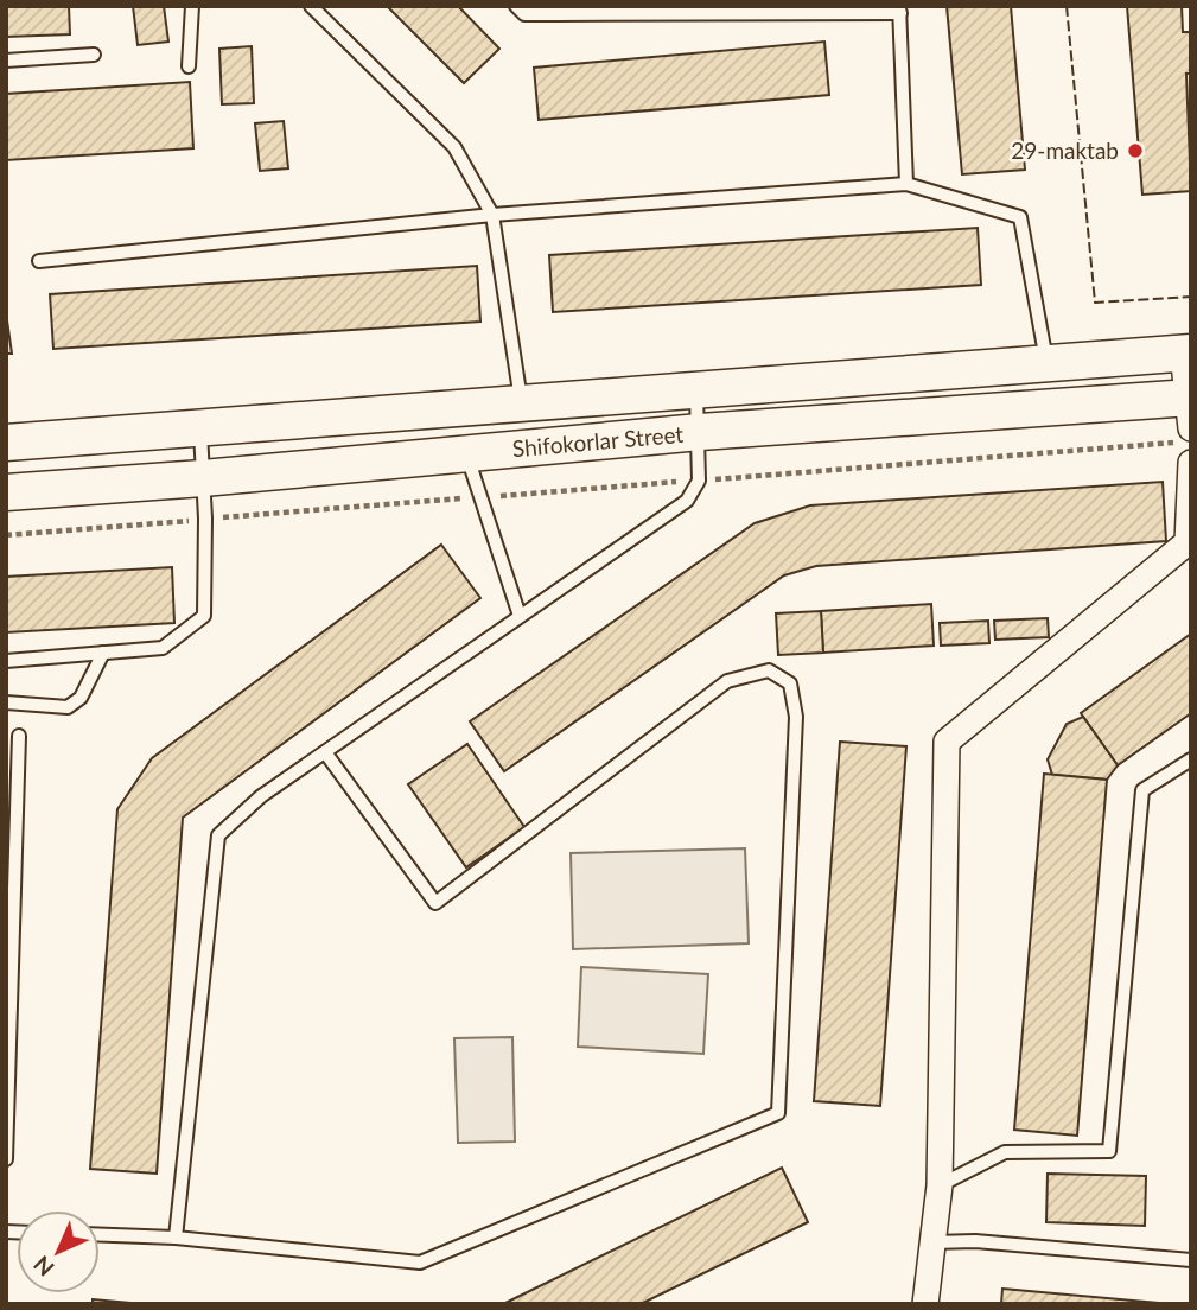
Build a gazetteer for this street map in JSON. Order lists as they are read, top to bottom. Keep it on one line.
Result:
{"streets":{"main road":["Shifokorlar Street"]},"places":["29-maktab"],"north":"bottom left"}
